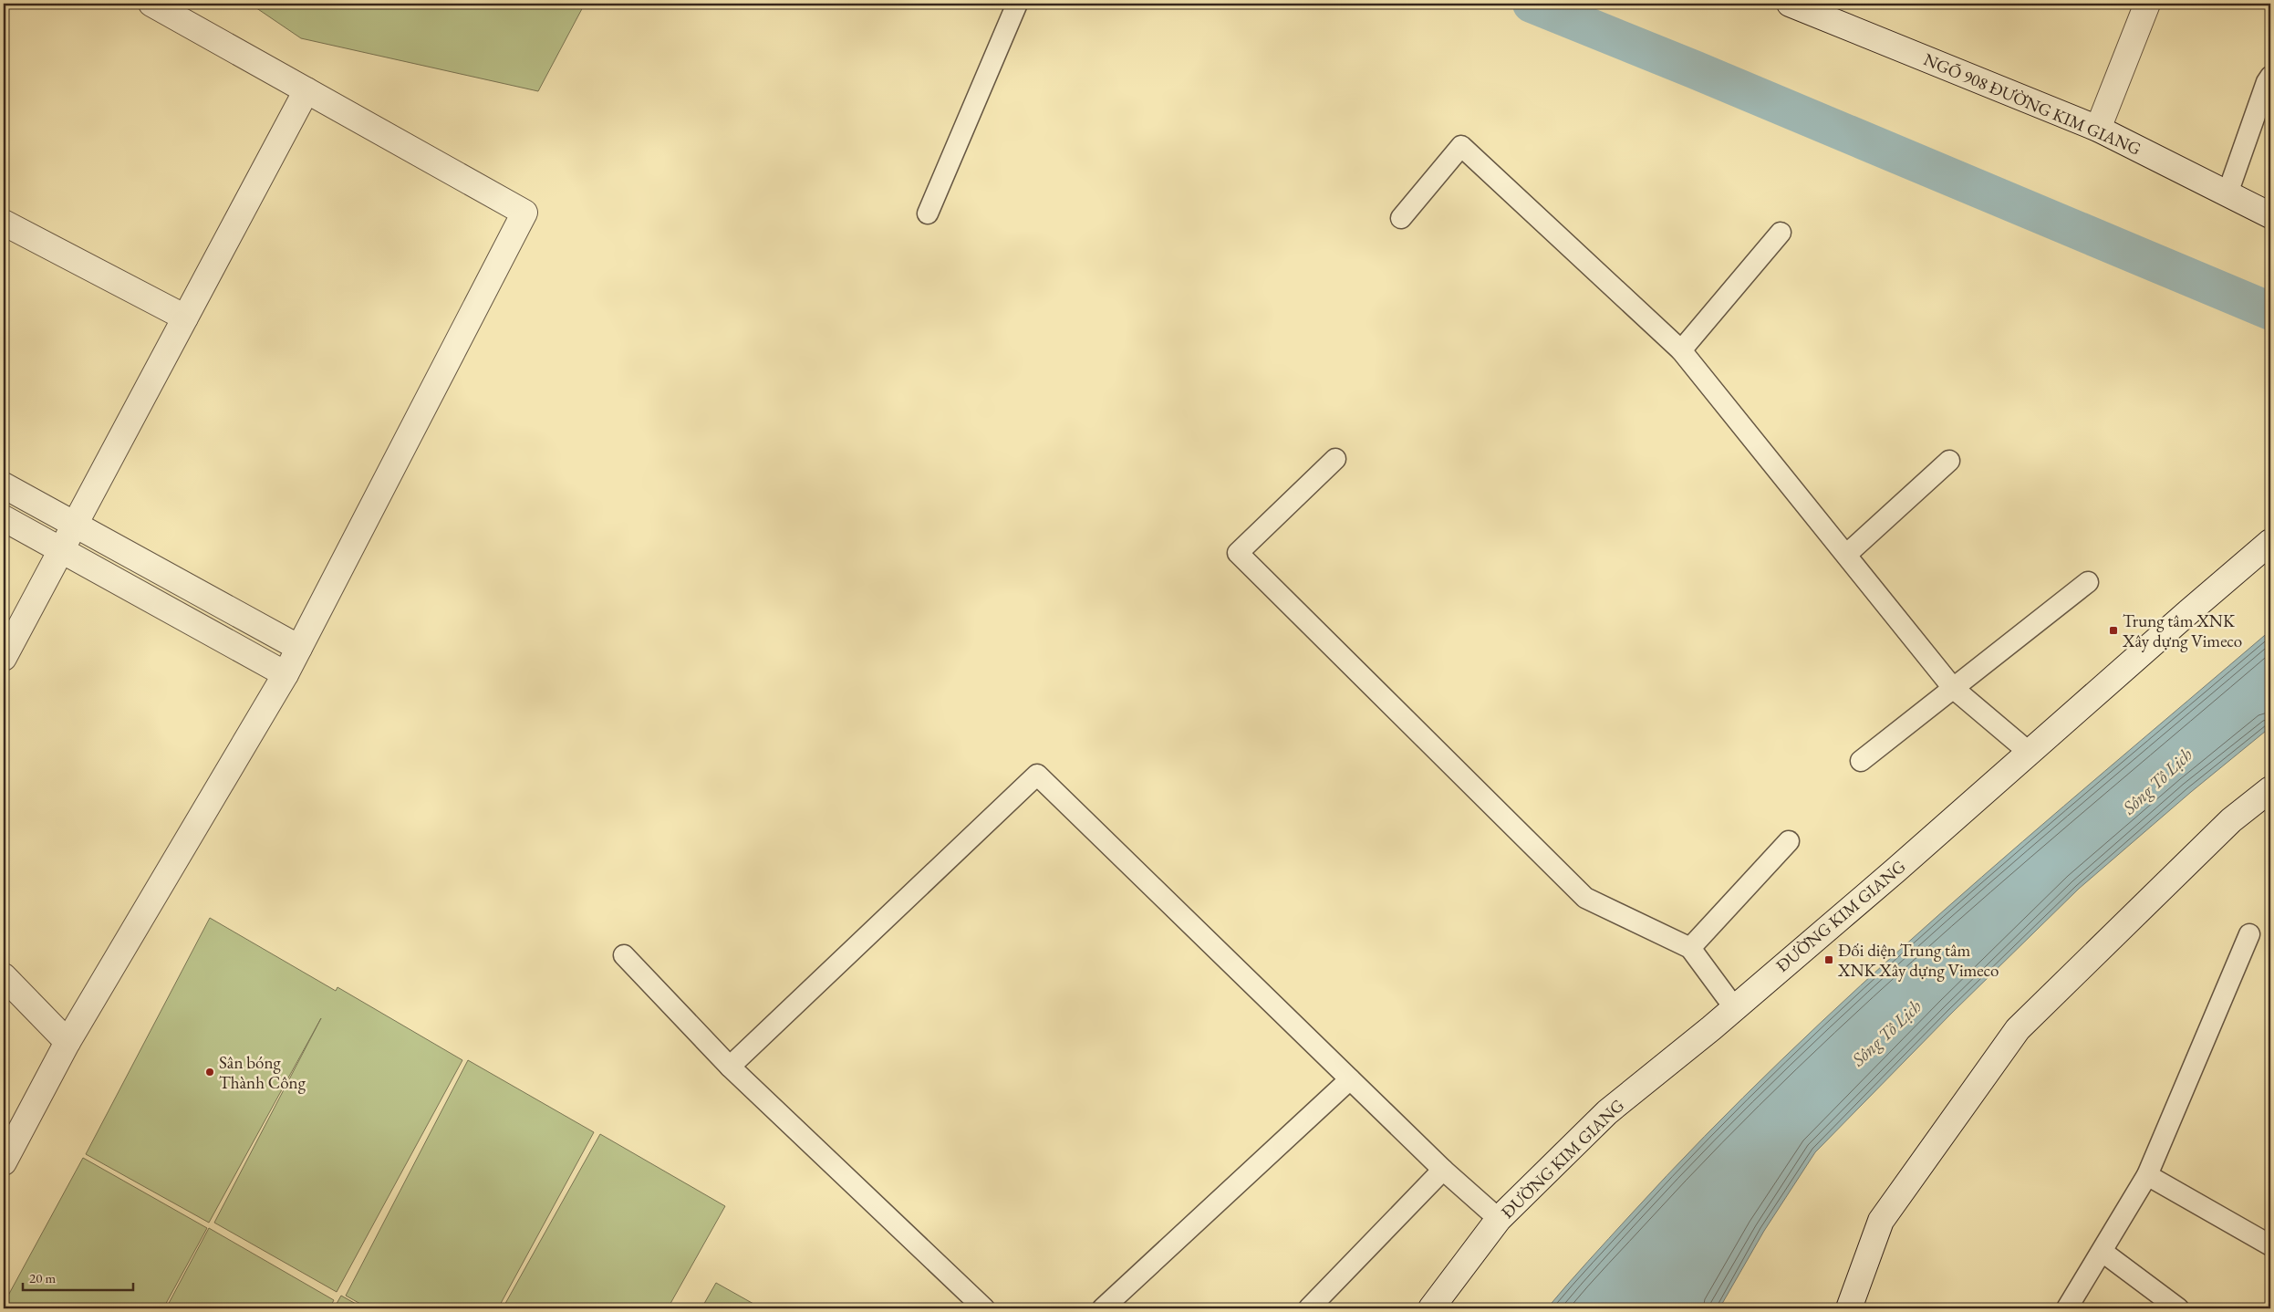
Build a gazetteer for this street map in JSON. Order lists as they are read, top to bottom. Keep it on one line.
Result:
{"streets":{"street":["NGÕ 908 ĐƯỜNG KIM GIANG","ĐƯỜNG KIM GIANG"]},"water":["Sông Tô Lịch"],"places":{"transit":["Trung tâm XNK Xây dựng Vimeco","Đối diện Trung tâm XNK Xây dựng Vimeco"],"other":["Sân bóng Thành Công"]},"scale_bar":"20 m"}
